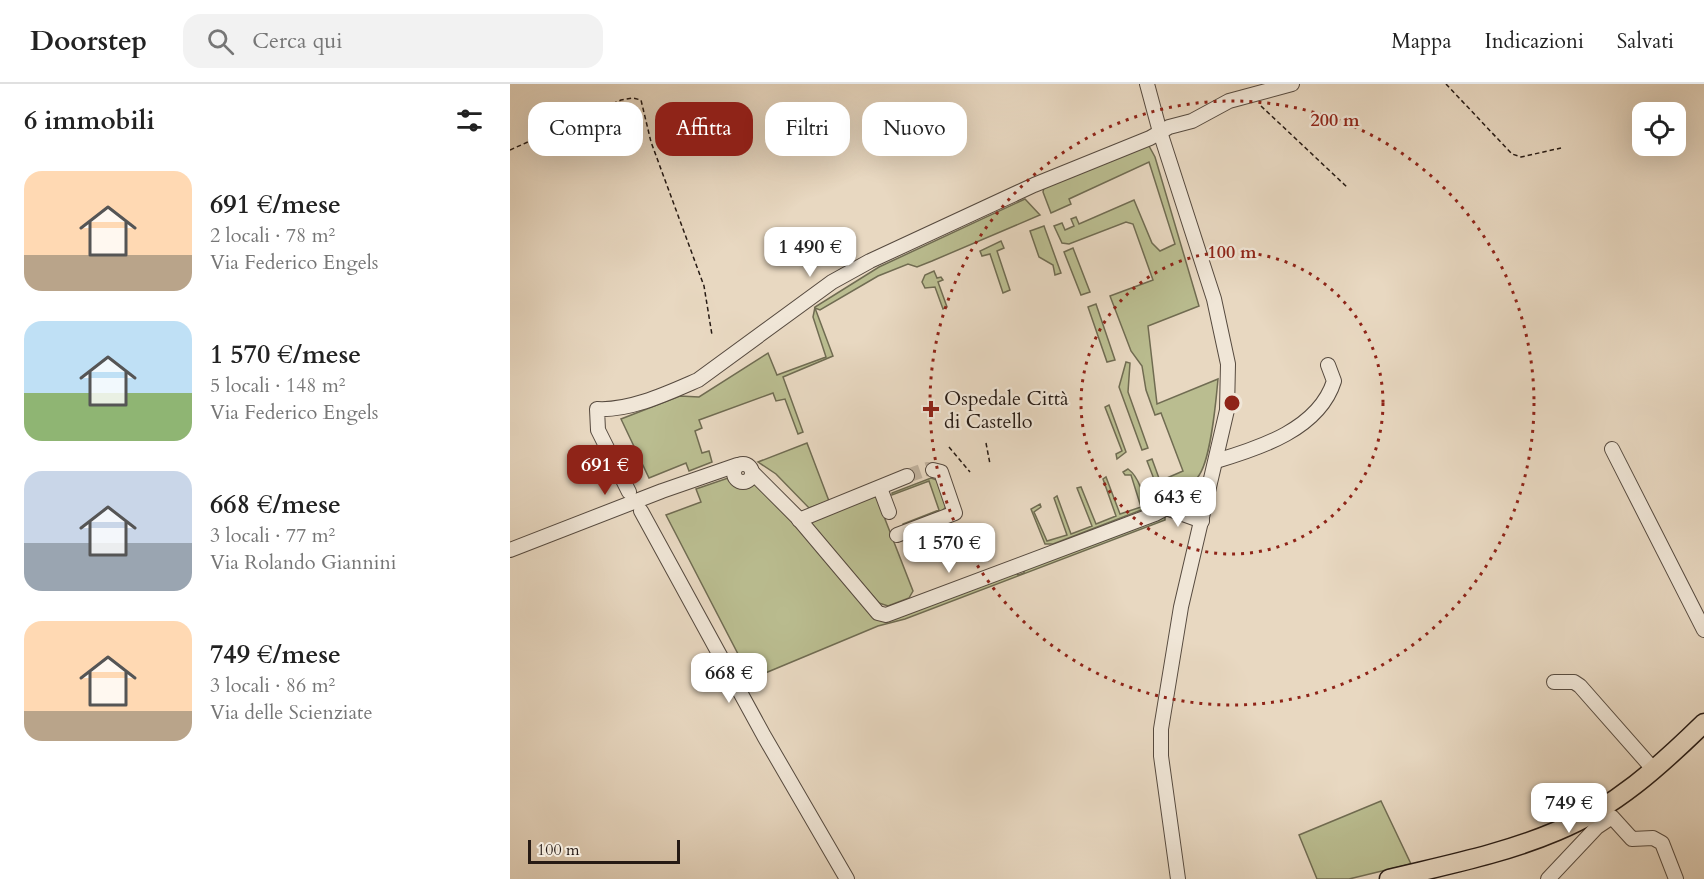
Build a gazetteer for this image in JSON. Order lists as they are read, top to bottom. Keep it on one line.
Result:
{"places":{"health":["Ospedale Città di Castello"]},"scale_bar":"100 m","page":{"header":"Doorstep","search":"Cerca qui","nav":["Mappa","Indicazioni","Salvati"],"heading":"6 immobili","chip":["Compra","Affitta","Filtri","Nuovo"],"list":[{"name":"691 €/mese","note":"2 locali · 78 m² · Via Federico Engels"},{"name":"1 570 €/mese","note":"5 locali · 148 m² · Via Federico Engels"},{"name":"668 €/mese","note":"3 locali · 77 m² · Via Rolando Giannini"},{"name":"749 €/mese","note":"3 locali · 86 m² · Via delle Scienziate"}],"price":["1 490 €","691 €","643 €","1 570 €","668 €","749 €"],"scale":"100 m"},"rings":["200 m","100 m"]}
